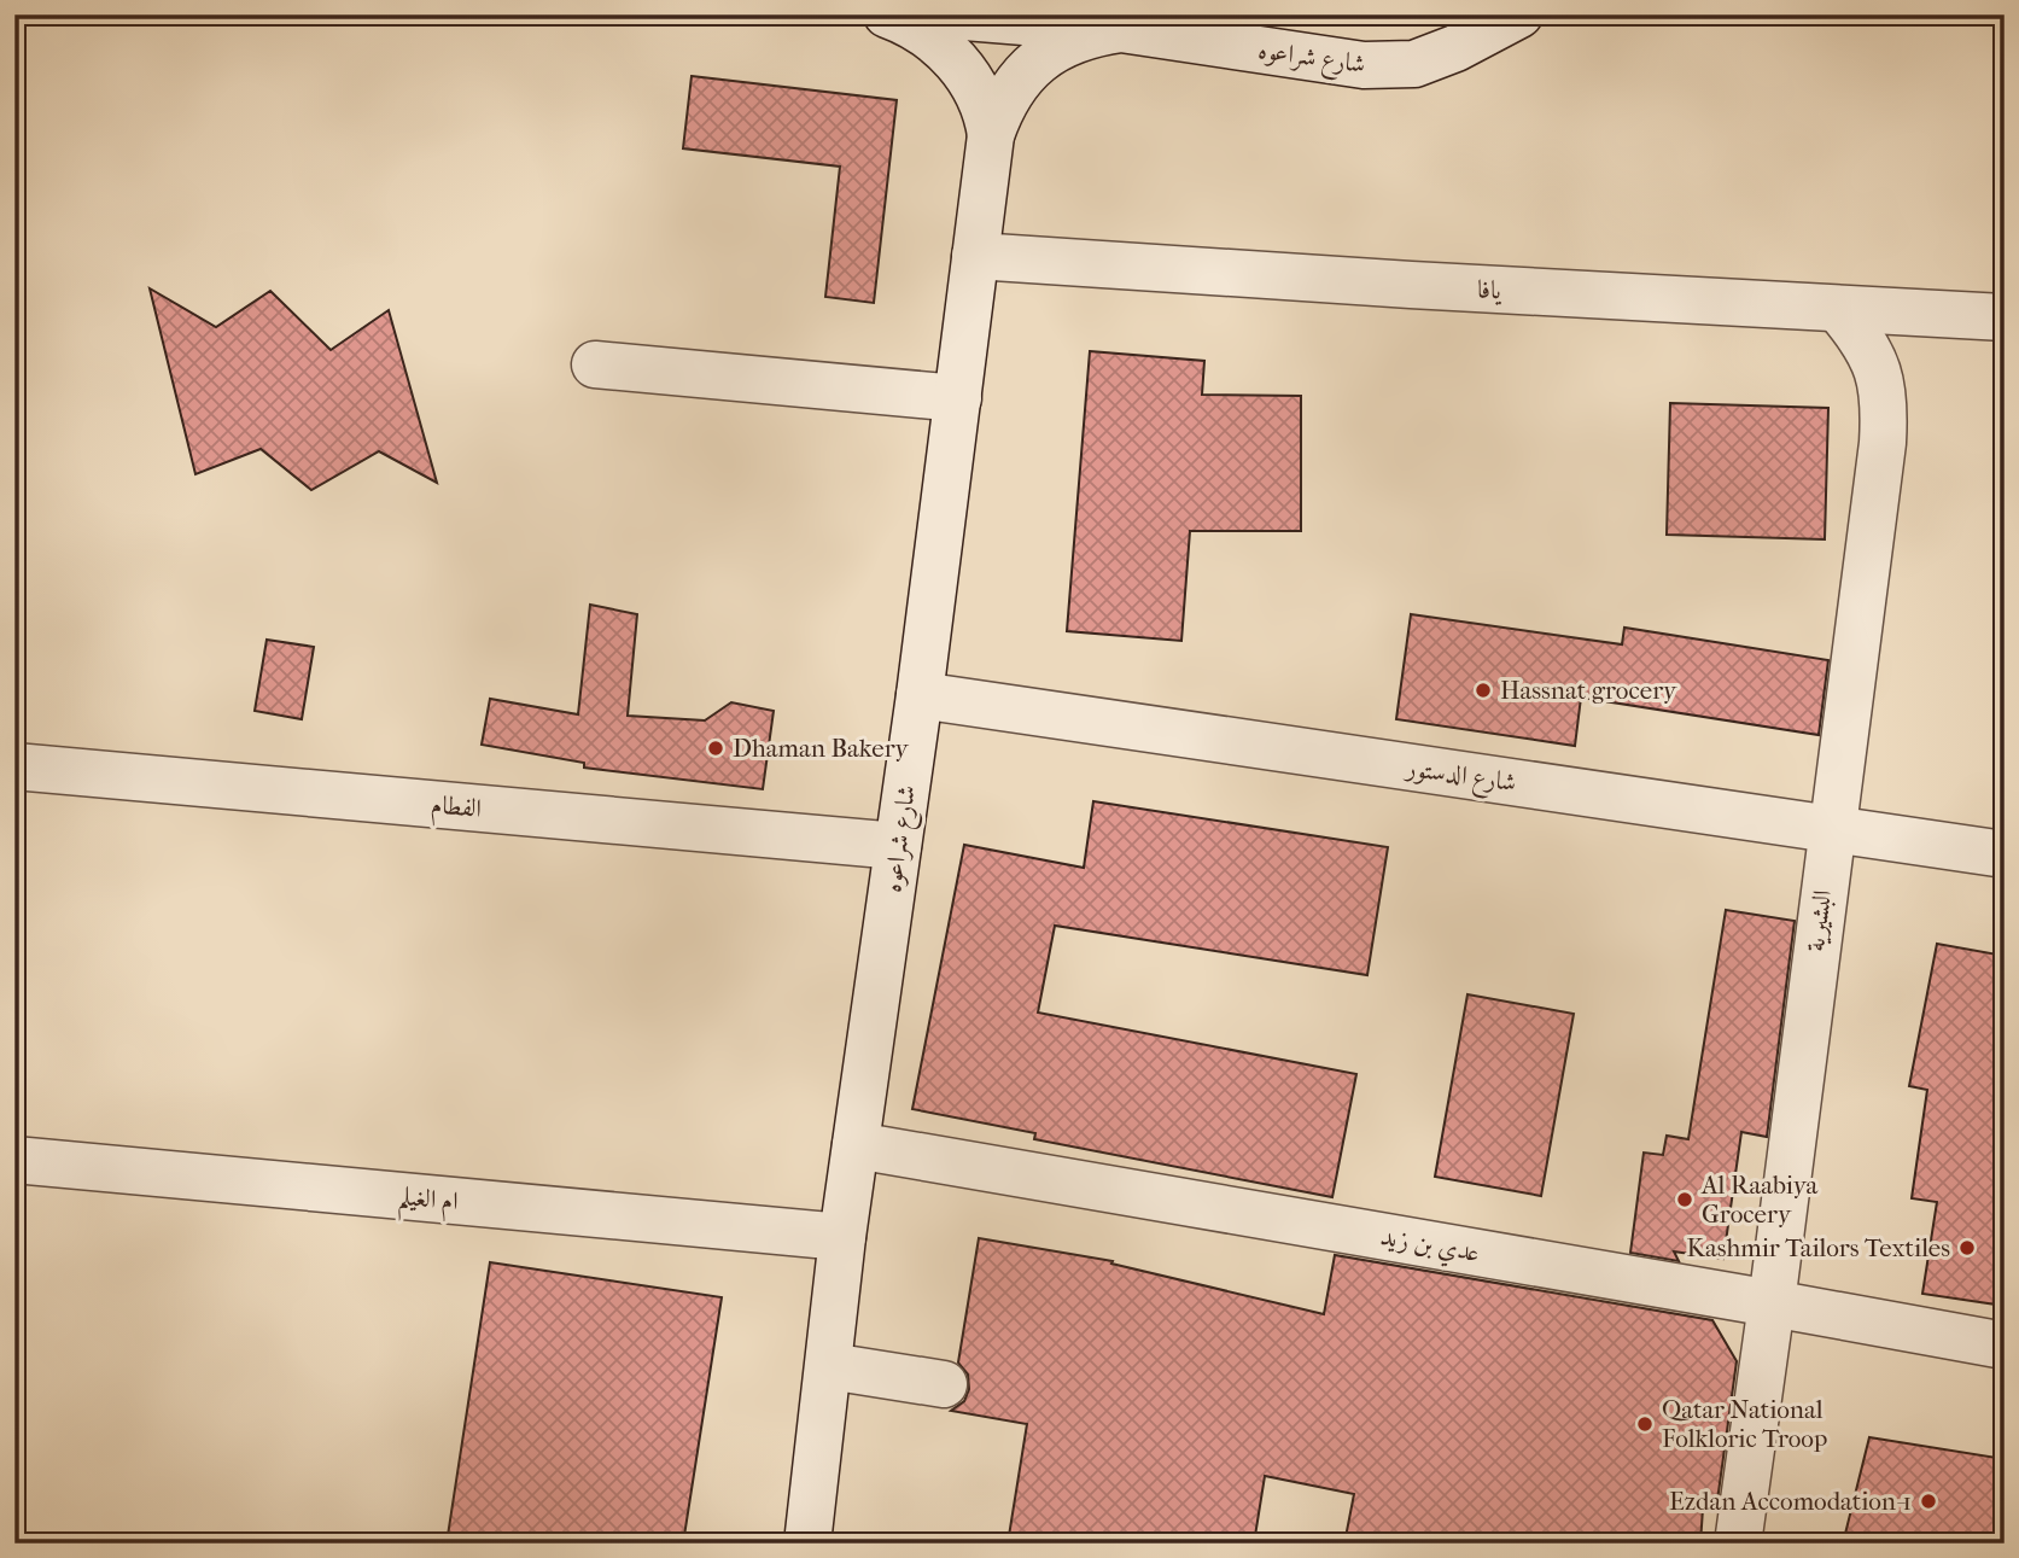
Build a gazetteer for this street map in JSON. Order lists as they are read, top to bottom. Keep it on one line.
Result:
{"streets":{"street":["شارع شراعوه","يافا","شارع الدستور","الفطام","البشيرية","ام الغيلم","عدي بن زيد"]},"crossings":[["شارع شراعوه","يافا"],["شارع شراعوه","شارع الدستور"],["شارع شراعوه","الفطام"],["شارع شراعوه","ام الغيلم"],["شارع شراعوه","عدي بن زيد"],["يافا","البشيرية"],["شارع الدستور","البشيرية"],["البشيرية","عدي بن زيد"]],"places":["Hassnat grocery","Dhaman Bakery","Al Raabiya Grocery","Kashmir Tailors Textiles","Qatar National Folkloric Troop","Ezdan Accomodation-1"]}
